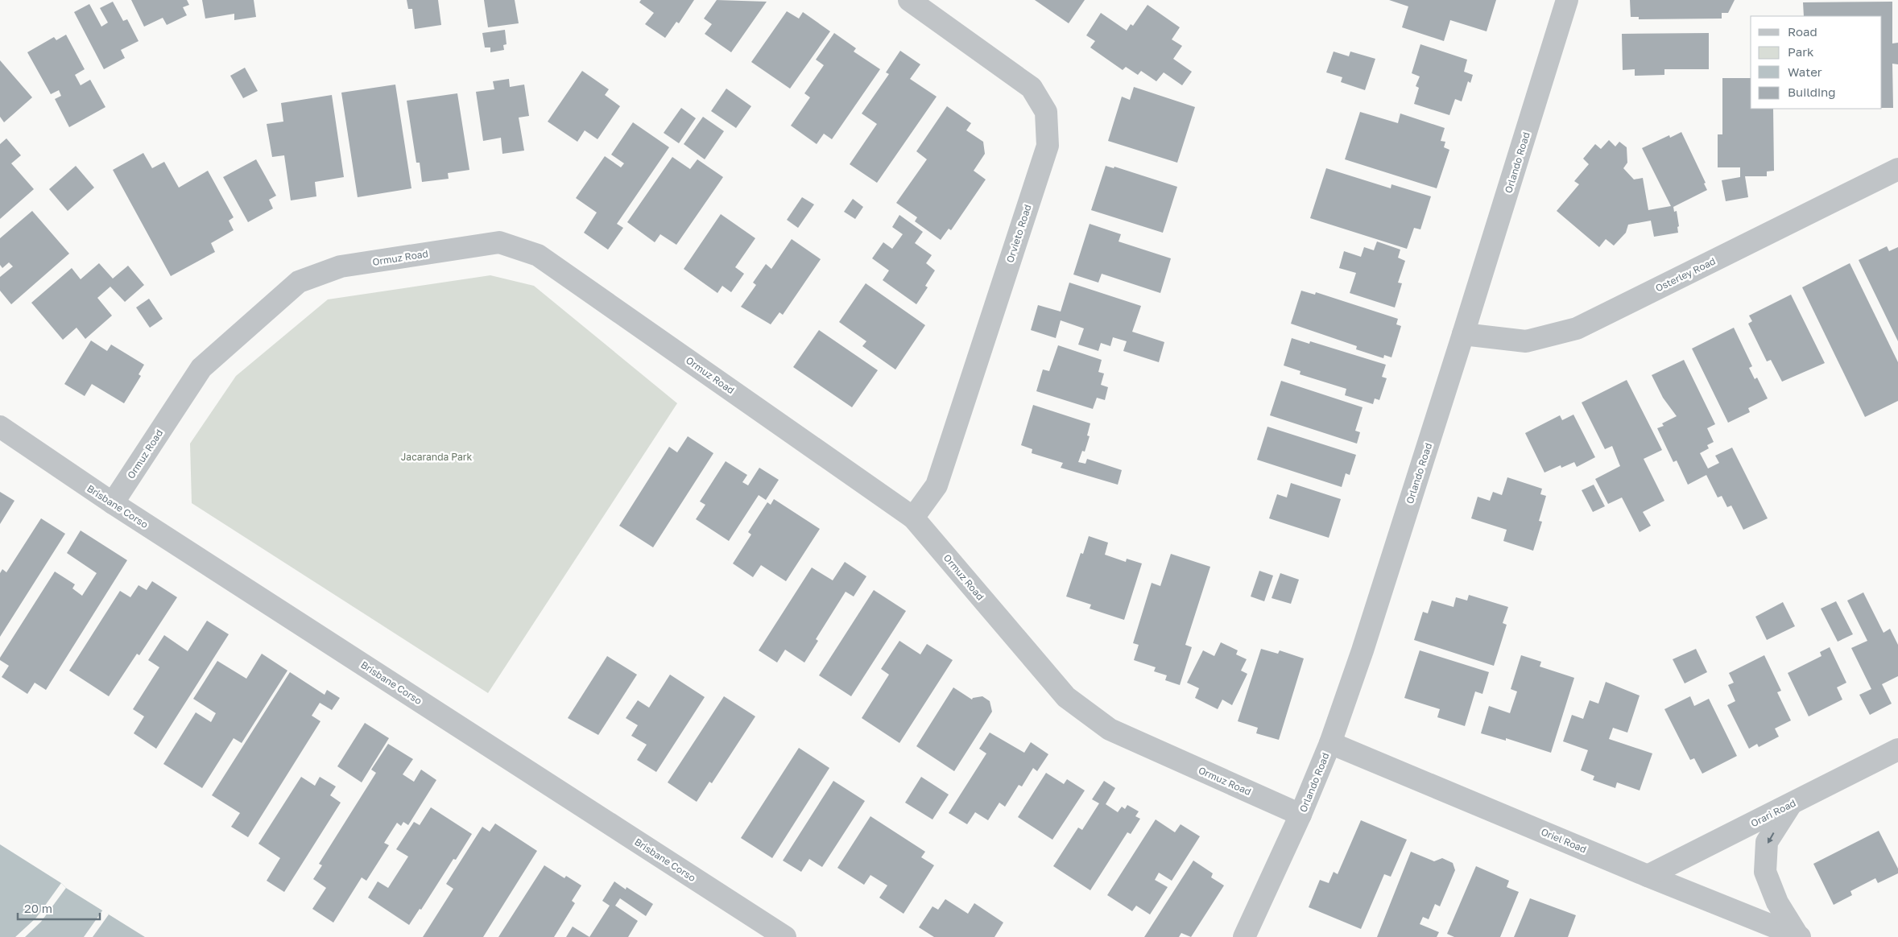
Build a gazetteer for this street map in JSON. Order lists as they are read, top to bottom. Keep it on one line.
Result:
{"streets":{"street":["Orlando Road","Orvieto Road","Ormuz Road","Osterley Road","Brisbane Corso","Orari Road","Oriel Road"]},"crossings":[["Orlando Road","Ormuz Road"],["Orlando Road","Osterley Road"],["Orlando Road","Oriel Road"],["Orvieto Road","Ormuz Road"],["Ormuz Road","Brisbane Corso"],["Orari Road","Oriel Road"]],"parks":["Jacaranda Park"],"legend":["Road","Park","Water","Building"],"scale_bar":"20 m"}
